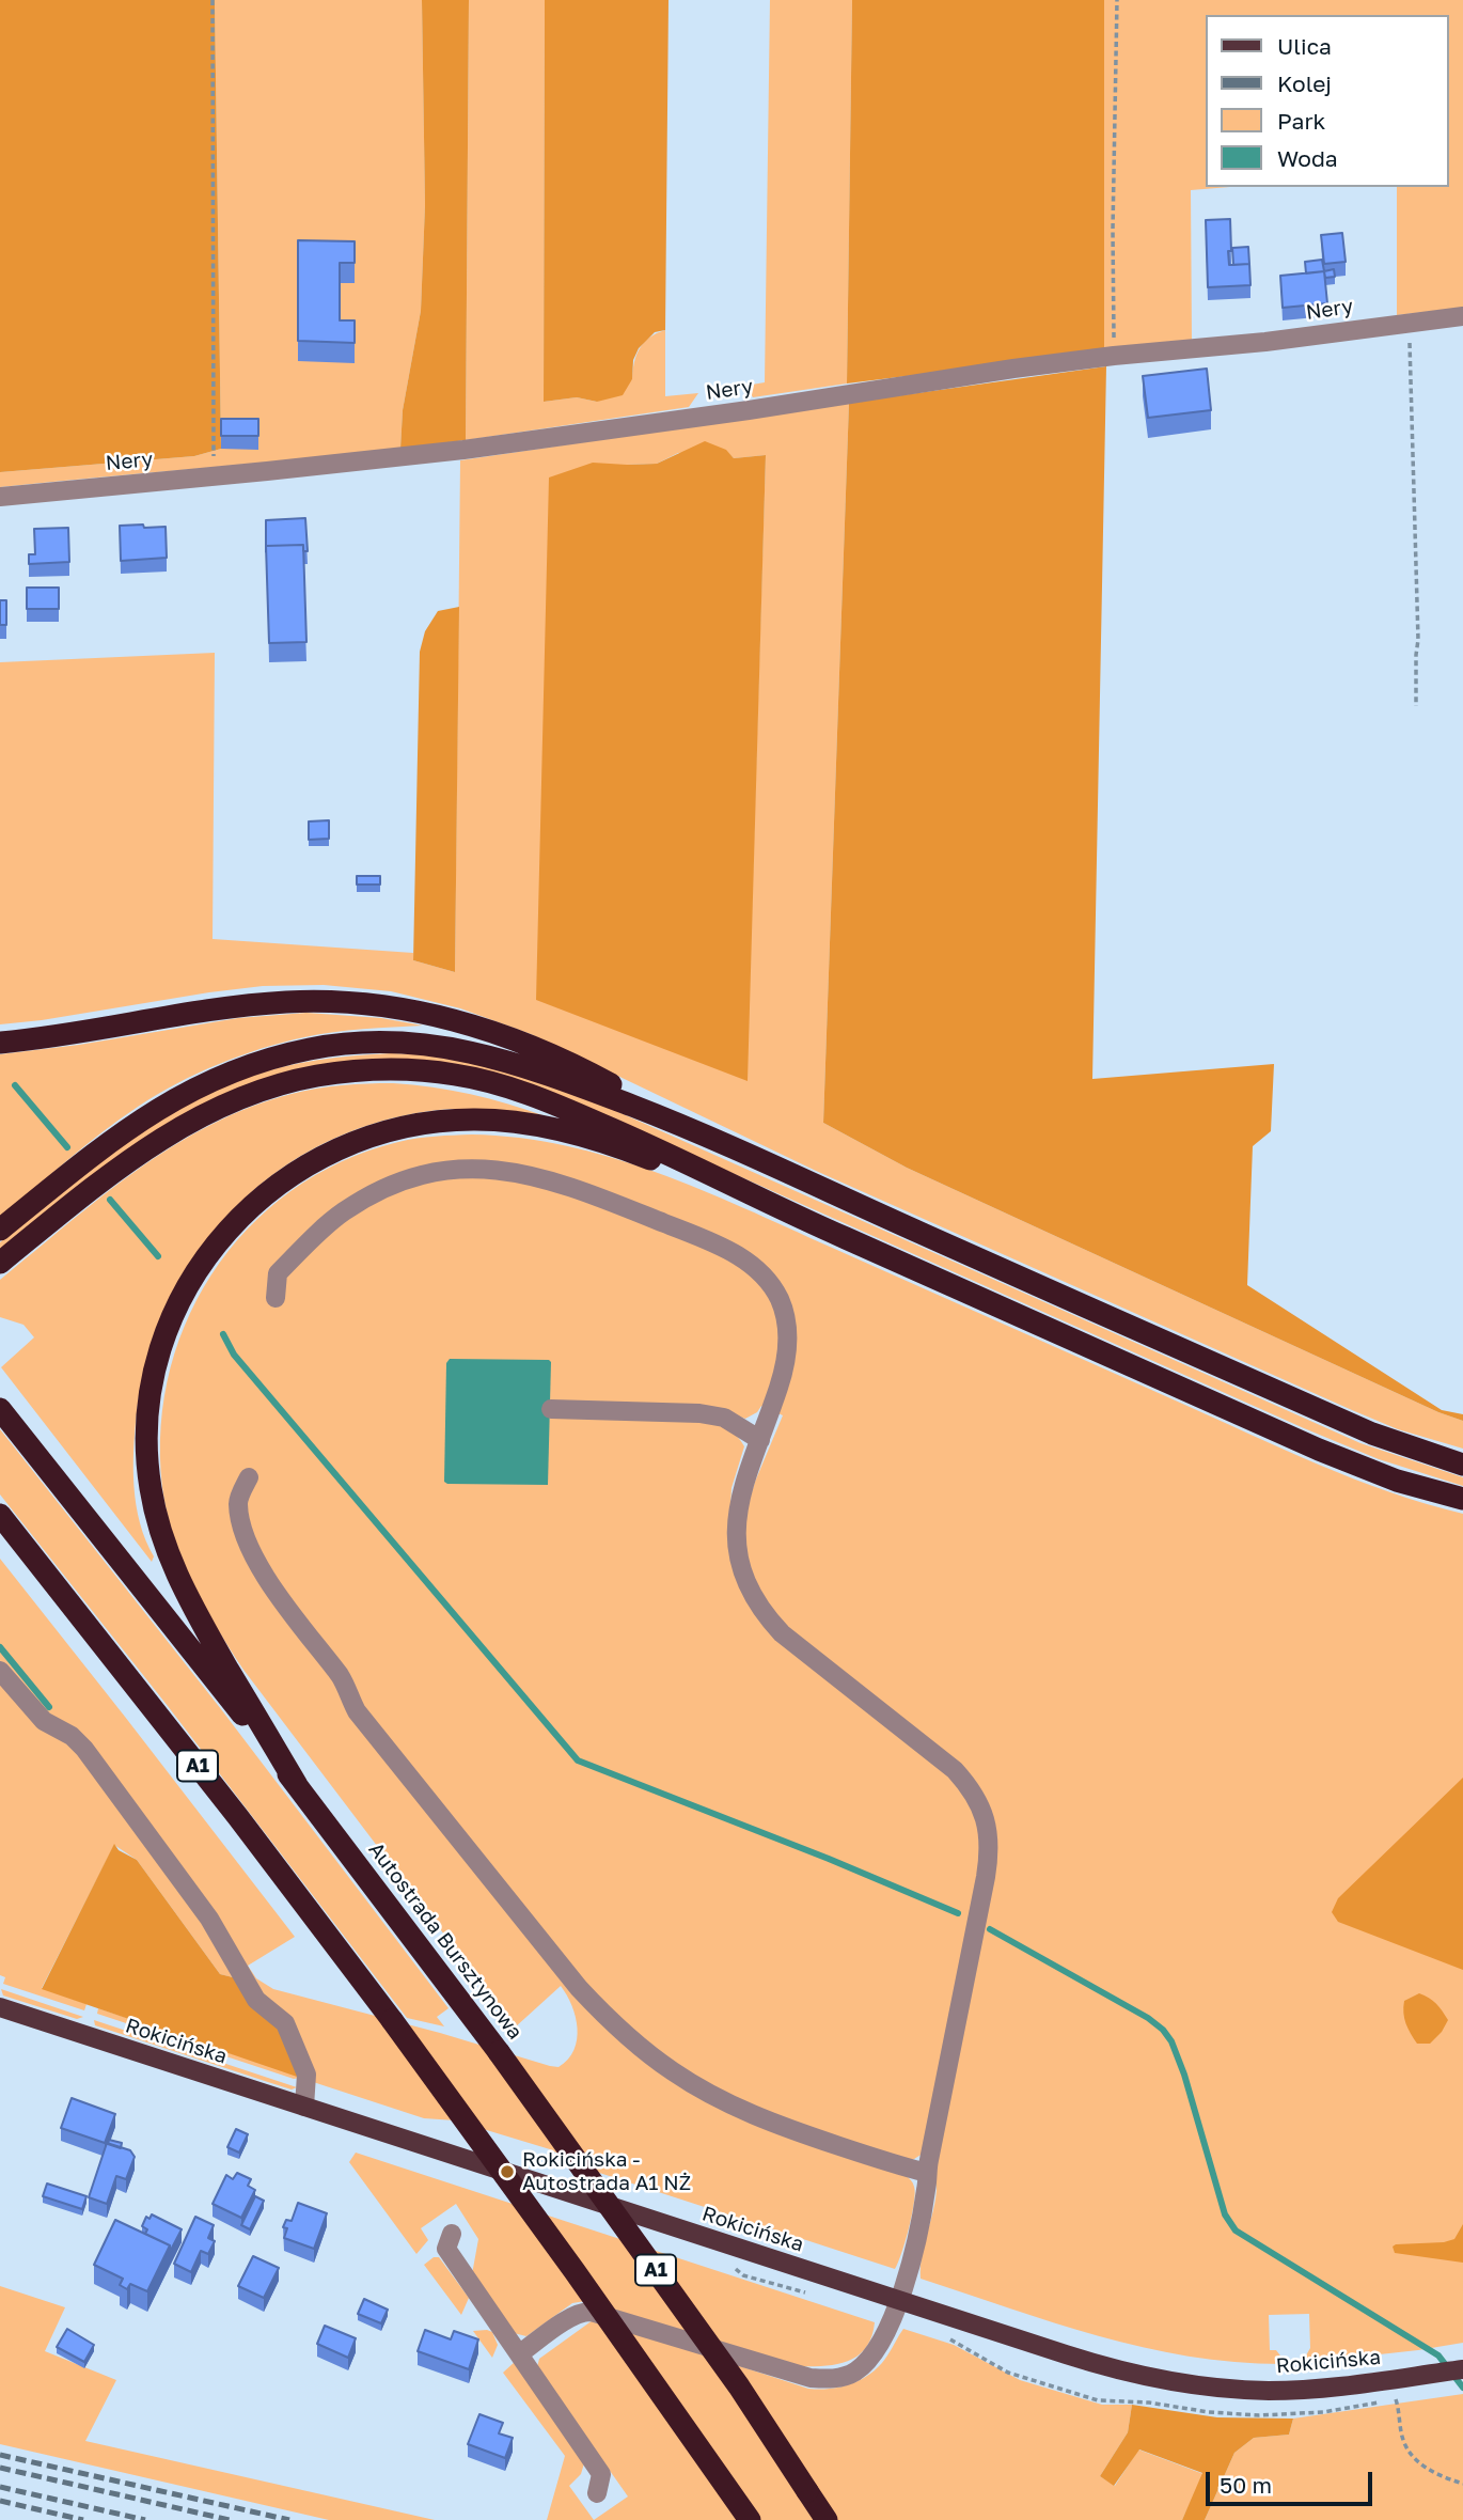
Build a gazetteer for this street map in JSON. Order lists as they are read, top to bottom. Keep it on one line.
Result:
{"streets":{"highway":["A1","Autostrada Bursztynowa"],"main road":["Rokicińska"],"street":["Nery"]},"places":["Rokicińska - Autostrada A1 NŻ"],"legend":["Ulica","Kolej","Park","Woda"],"scale_bar":"50 m"}
